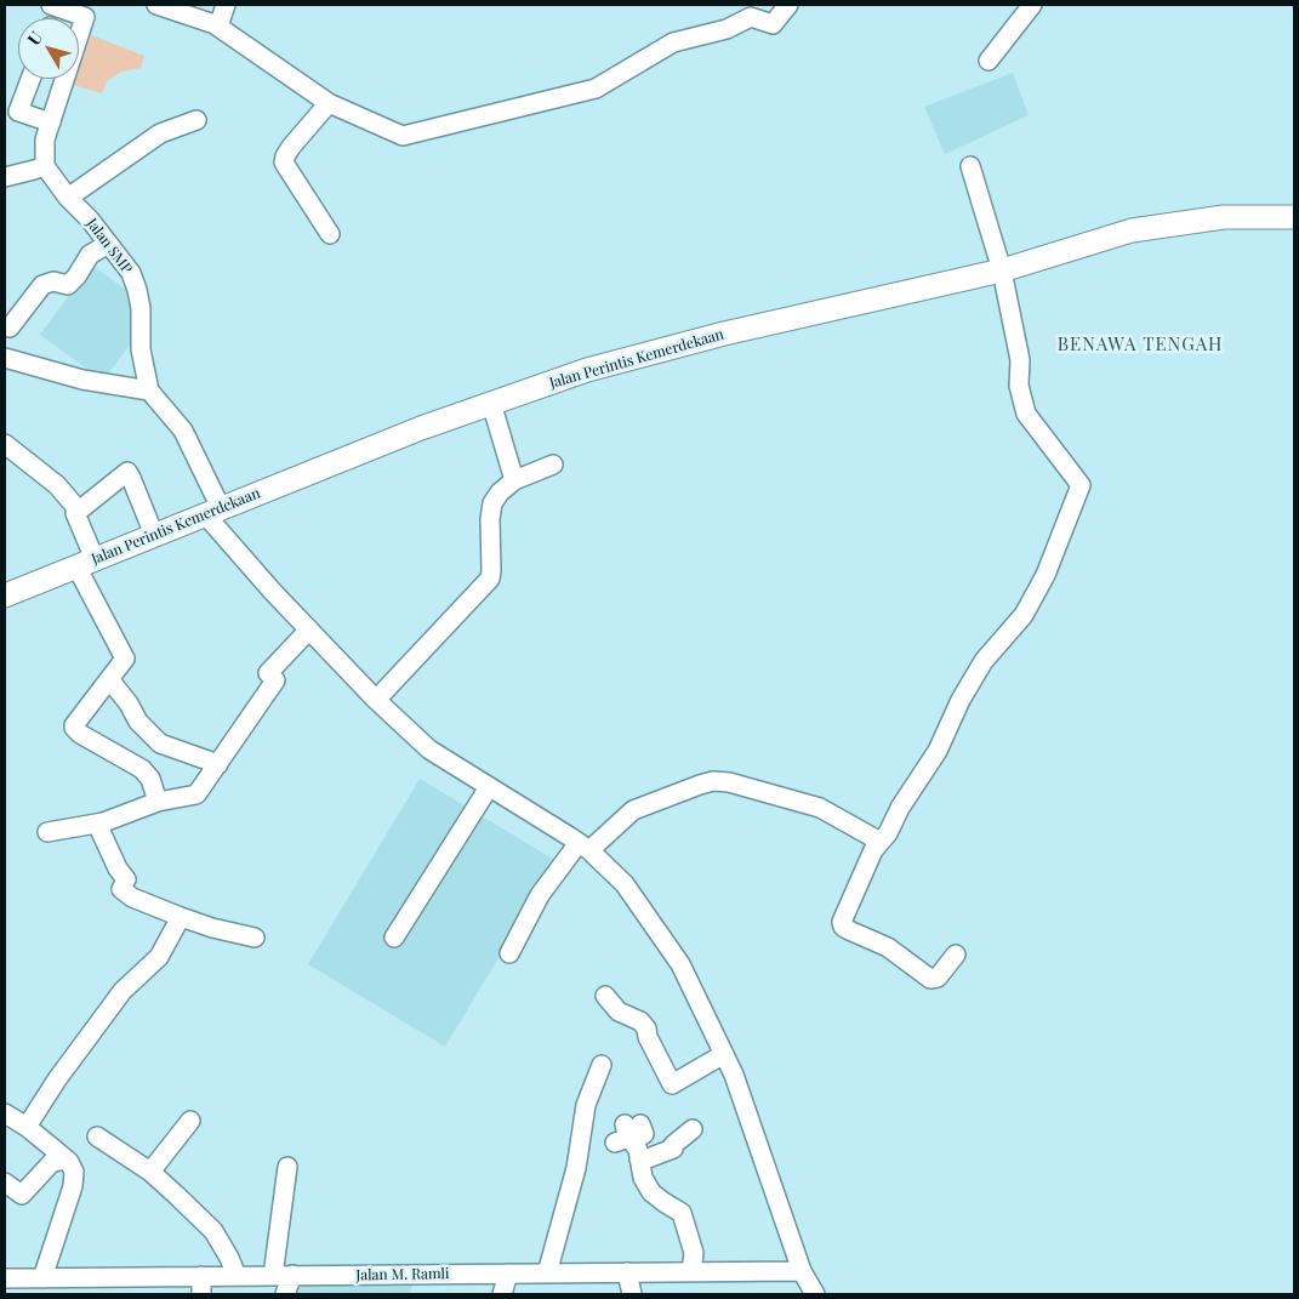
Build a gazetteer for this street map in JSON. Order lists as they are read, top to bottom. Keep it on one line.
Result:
{"streets":{"main road":["Jalan Perintis Kemerdekaan"],"street":["Jalan SMP","Jalan M. Ramli"]},"crossings":[["Jalan SMP","Jalan Perintis Kemerdekaan"],["Jalan SMP","Jalan M. Ramli"]],"districts":["BENAWA TENGAH"],"north":"top left"}
